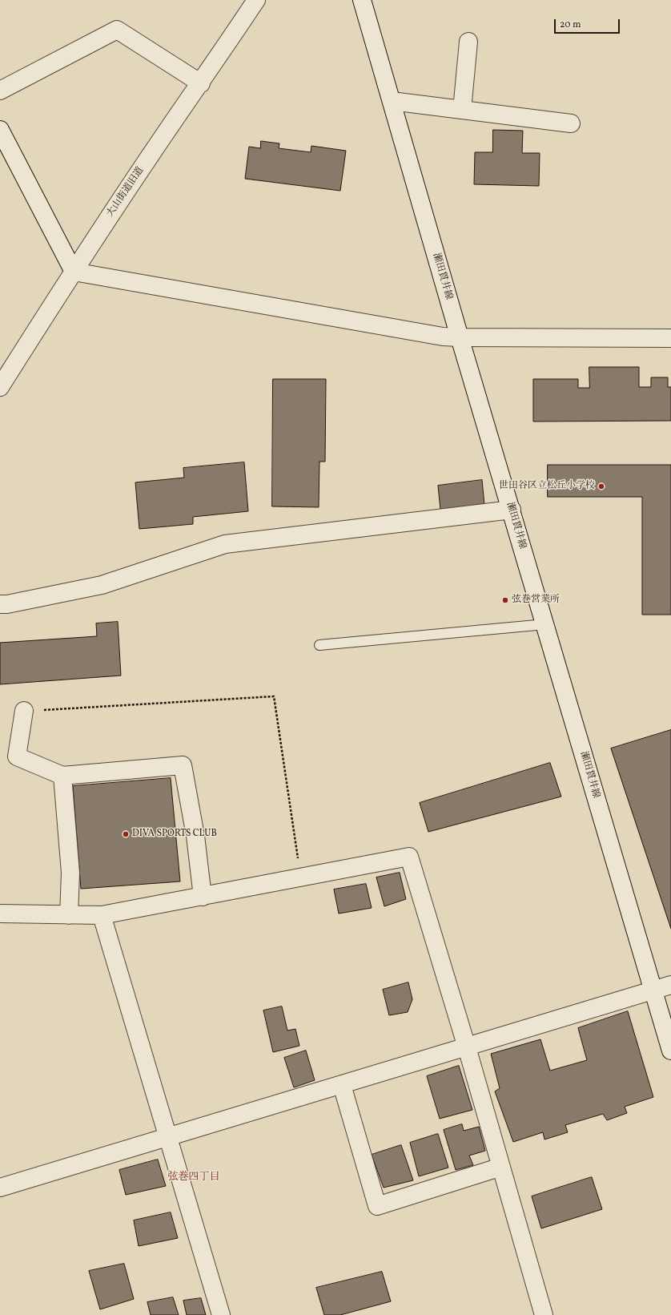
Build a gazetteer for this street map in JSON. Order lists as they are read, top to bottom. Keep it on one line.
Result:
{"streets":{"street":["大山街道旧道","瀬田貫井線"]},"districts":["弦巻四丁目"],"places":["世田谷区立松丘小学校","弦巻営業所","DIVA SPORTS CLUB"],"scale_bar":"20 m"}
